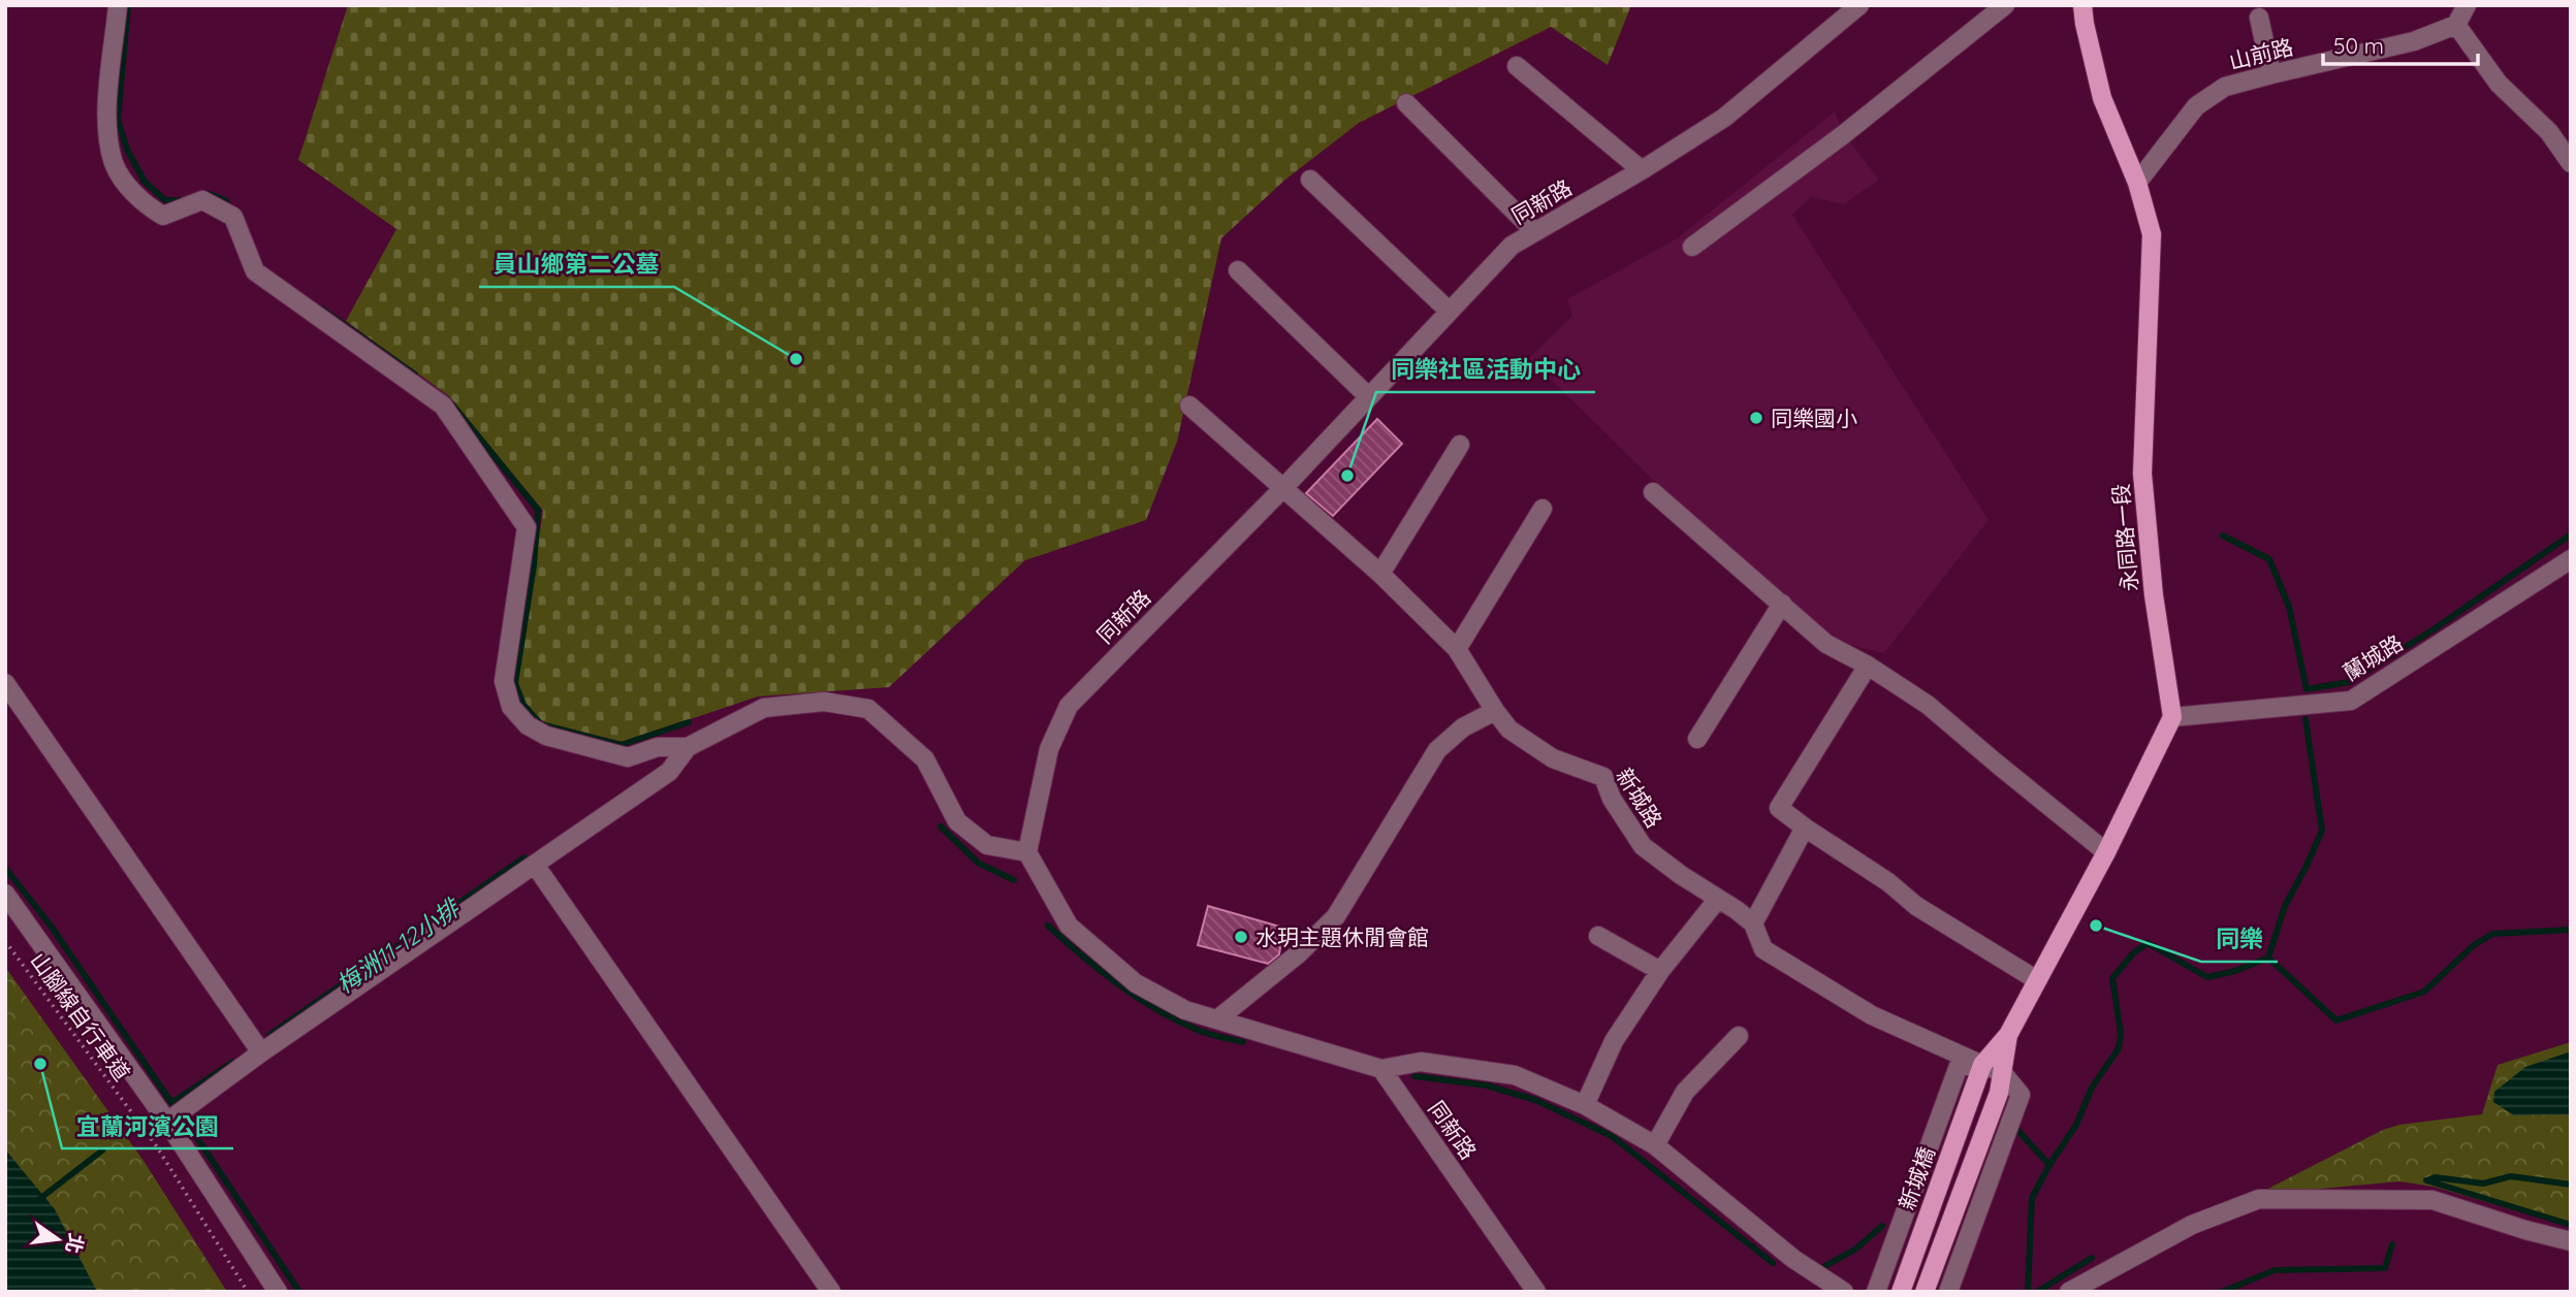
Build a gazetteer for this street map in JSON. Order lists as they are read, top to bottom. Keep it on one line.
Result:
{"streets":{"main road":["永同路一段","新城橋"],"street":["山前路","同新路","蘭城路","新城路"],"path":["山腳線自行車道"]},"crossings":[["山前路","永同路一段"],["同新路","新城路"],["永同路一段","蘭城路"],["新城路","新城橋"]],"water":["梅洲11-12小排"],"places":["員山鄉第二公墓","同樂國小","同樂社區活動中心","同樂","水玥主題休閒會館","宜蘭河濱公園"],"scale_bar":"50 m","north":"right"}
